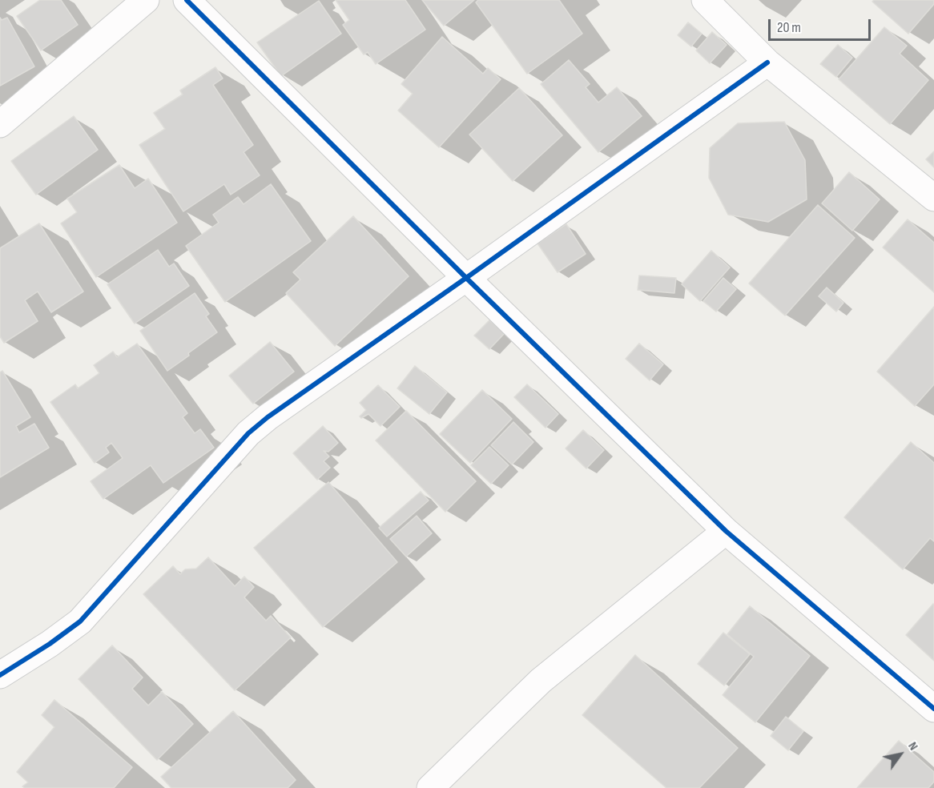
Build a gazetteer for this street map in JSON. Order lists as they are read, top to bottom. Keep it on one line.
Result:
{"scale_bar":"20 m","north":"top right"}
